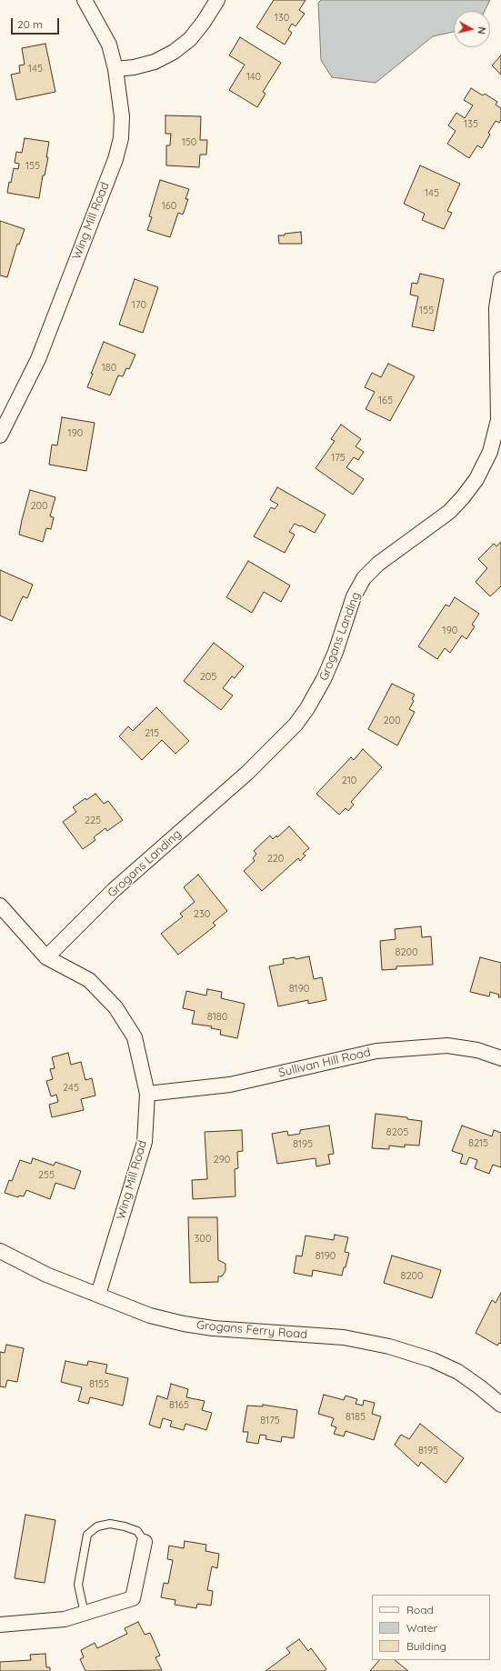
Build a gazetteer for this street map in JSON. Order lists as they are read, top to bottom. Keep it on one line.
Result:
{"streets":{"street":["Wing Mill Road","Grogans Landing","Sullivan Hill Road","Grogans Ferry Road"]},"crossings":[["Wing Mill Road","Grogans Landing"],["Wing Mill Road","Sullivan Hill Road"],["Wing Mill Road","Grogans Ferry Road"]],"house_numbers":["130","145","140","135","150","155","145","160","170","155","180","165","190","175","200","190","205","200","215","210","225","220","230","8200","8190","8180","245","8205","8215","8195","290","255","300","8190","8200","8155","8165","8185","8175","8195"],"legend":["Road","Water","Building"],"scale_bar":"20 m","north":"right"}
